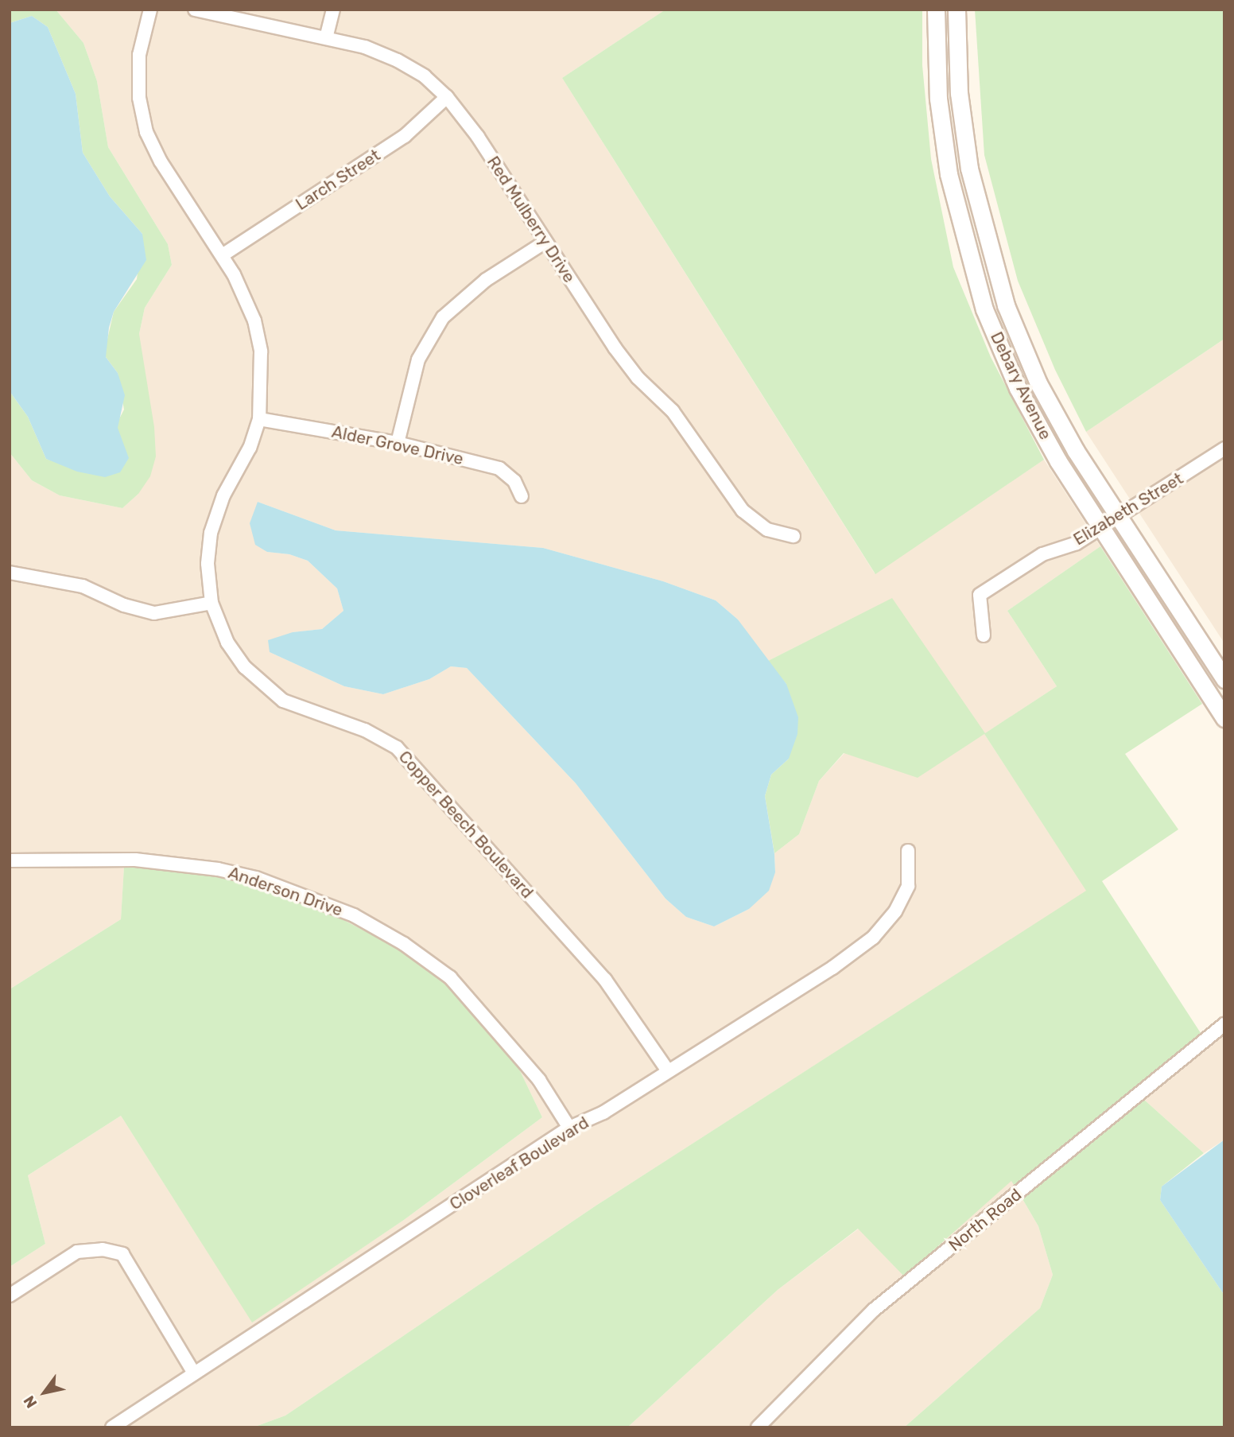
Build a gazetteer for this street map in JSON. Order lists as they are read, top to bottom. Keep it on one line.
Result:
{"streets":{"main road":["Debary Avenue"],"street":["Larch Street","Red Mulberry Drive","Alder Grove Drive","Elizabeth Street","Copper Beech Boulevard","Anderson Drive","Cloverleaf Boulevard","North Road"]},"crossings":[["Larch Street","Red Mulberry Drive"],["Larch Street","Copper Beech Boulevard"],["Debary Avenue","Elizabeth Street"],["Alder Grove Drive","Copper Beech Boulevard"],["Copper Beech Boulevard","Cloverleaf Boulevard"],["Anderson Drive","Cloverleaf Boulevard"]],"north":"bottom left"}
